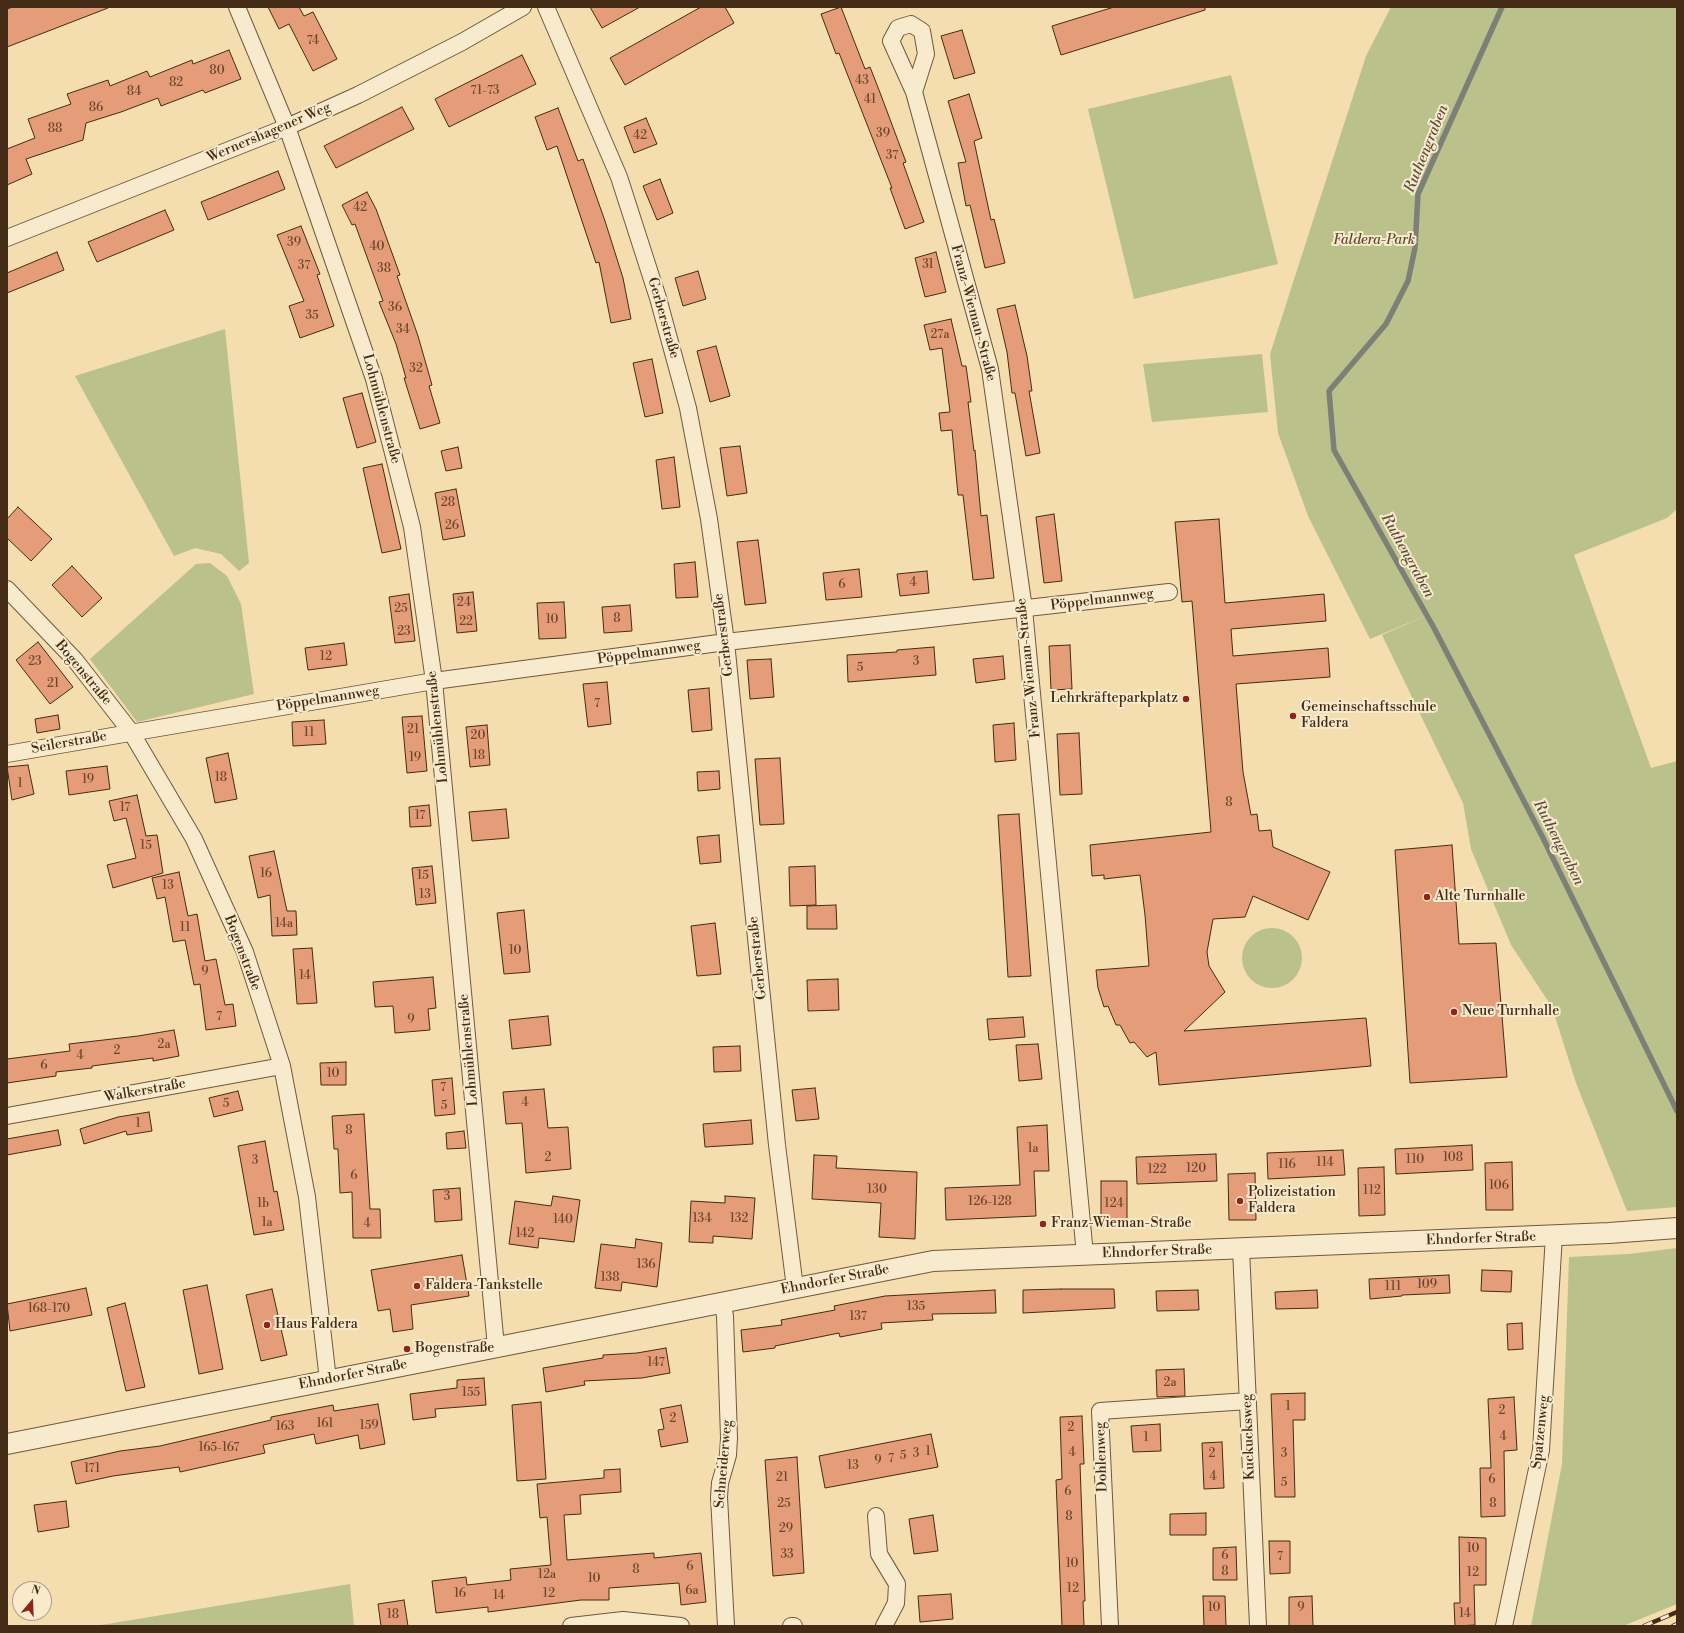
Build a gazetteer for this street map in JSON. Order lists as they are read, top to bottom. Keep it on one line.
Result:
{"streets":{"street":["Wernershagener Weg","Franz-Wieman-Straße","Gerberstraße","Lohmühlenstraße","Pöppelmannweg","Bogenstraße","Seilerstraße","Walkerstraße","Ehndorfer Straße","Spatzenweg","Kuckucksweg","Dohlenweg","Schneiderweg"]},"crossings":[["Wernershagener Weg","Lohmühlenstraße"],["Franz-Wieman-Straße","Pöppelmannweg"],["Franz-Wieman-Straße","Ehndorfer Straße"],["Gerberstraße","Pöppelmannweg"],["Gerberstraße","Ehndorfer Straße"],["Lohmühlenstraße","Pöppelmannweg"],["Lohmühlenstraße","Ehndorfer Straße"],["Pöppelmannweg","Bogenstraße"],["Pöppelmannweg","Seilerstraße"],["Bogenstraße","Seilerstraße"],["Bogenstraße","Walkerstraße"],["Bogenstraße","Ehndorfer Straße"],["Ehndorfer Straße","Spatzenweg"],["Ehndorfer Straße","Kuckucksweg"],["Ehndorfer Straße","Schneiderweg"],["Kuckucksweg","Dohlenweg"]],"water":["Ruthengraben"],"parks":["Faldera-Park"],"places":["Lehrkräfteparkplatz","Gemeinschaftsschule Faldera","Alte Turnhalle","Neue Turnhalle","Polizeistation Faldera","Franz-Wieman-Straße","Faldera-Tankstelle","Haus Faldera","Bogenstraße"],"house_numbers":["74","80","43","82","71-73","84","41","86","88","39","42","37","42","39","40","31","37","38","36","35","34","27a","32","28","26","4","6","24","25","8","10","22","23","12","23","3","5","21","7","21","11","20","18","19","18","19","1","8","17","17","15","16","15","13","13","14a","11","10","9","14","7","9","2a","2","4","6","10","7","4","5","5","1","8","1a","2","108","110","3","114","116","120","122","6","106","130","112","3","126-128","1b","124","134","132","140","1a","4","142","136","138","109","111","135","168-170","137","147","2a","155","1","2","2","161","159","163","2","4","1","165-167","1","4","3","2","3","5","7","9","13","171","4","21","6","5","6","25","8","8","29","10","33","6","7","10","6","8","8","12","12a","10","12","6a","16","12","14","10","9","14","18"],"north":"top"}
